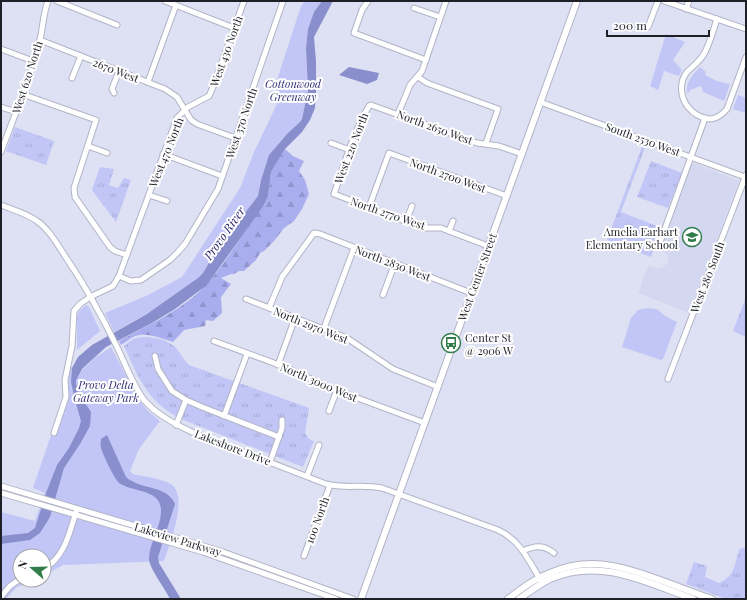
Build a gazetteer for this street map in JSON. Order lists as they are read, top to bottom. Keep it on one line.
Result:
{"streets":{"main road":["West Center Street"],"street":["West 430 North","2670 West","West 620 North","West 370 North","North 2650 West","South 2530 West","West 220 North","West 470 North","North 2700 West","North 2770 West","North 2830 West","West 280 South","North 2970 West","North 3000 West","Lakeshore Drive","100 North","Lakeview Parkway"]},"crossings":[["West 430 North","2670 West"],["West 430 North","West 470 North"],["2670 West","West 620 North"],["2670 West","West 370 North"],["2670 West","West 470 North"],["West 370 North","West 470 North"],["North 2650 West","West 220 North"],["North 2650 West","West Center Street"],["South 2530 West","West Center Street"],["South 2530 West","West 280 South"],["West 220 North","North 2770 West"],["North 2700 West","North 2770 West"],["North 2700 West","West Center Street"],["North 2770 West","West Center Street"],["North 2830 West","West Center Street"],["North 2830 West","North 2970 West"],["West Center Street","North 2970 West"],["West Center Street","North 3000 West"],["West Center Street","Lakeshore Drive"],["Lakeshore Drive","100 North"]],"water":["Provo River"],"parks":["Cottonwood Greenway","Provo Delta Gateway Park"],"places":{"school or university":["Amelia Earhart Elementary School"],"bus stop":["Center St @ 2906 W"]},"scale_bar":"200 m","north":"left"}
